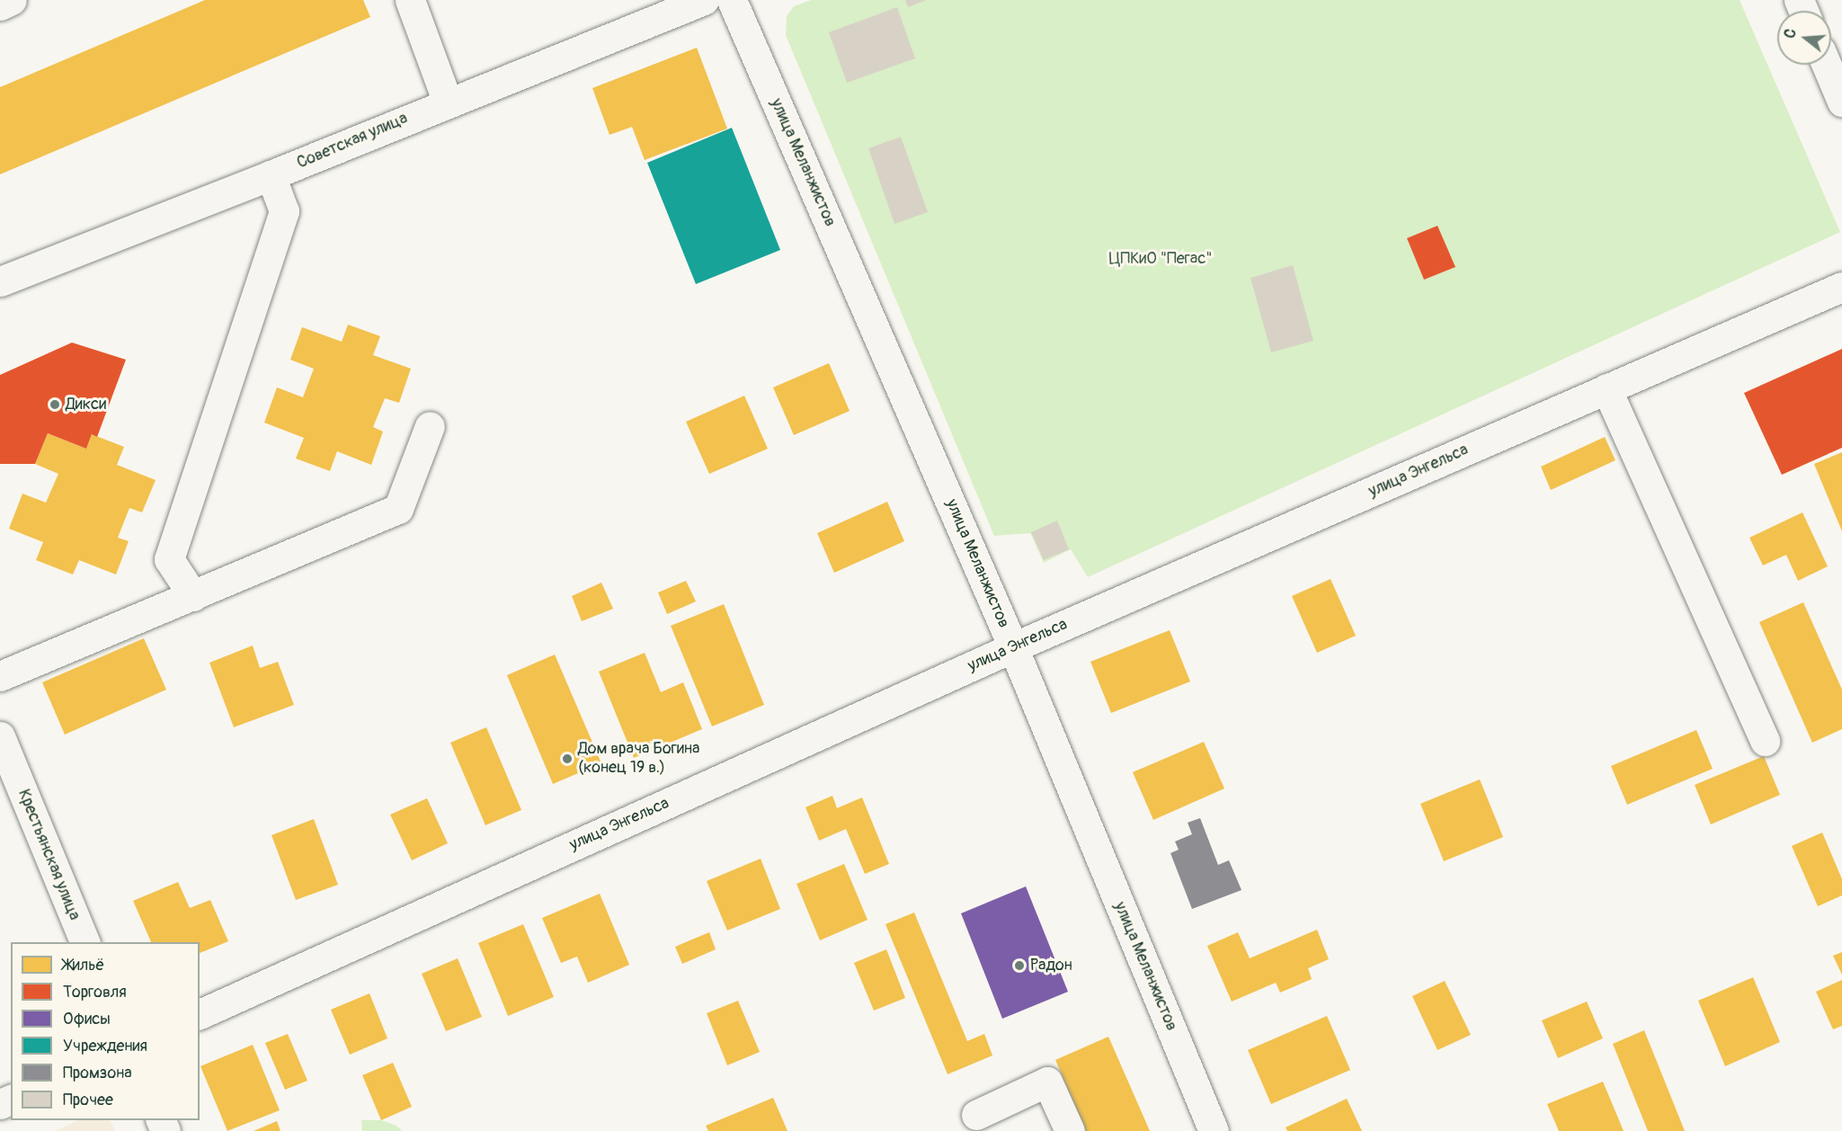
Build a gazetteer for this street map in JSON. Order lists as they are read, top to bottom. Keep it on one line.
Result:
{"streets":{"street":["Советская улица","улица Меланжистов","улица Энгельса","Крестьянская улица"]},"crossings":[["улица Меланжистов","улица Энгельса"]],"parks":["ЦПКиО \"Пегас\""],"places":["Дикси","Дом врача Богина (конец 19 в.)","Радон"],"legend":["Жильё","Торговля","Офисы","Учреждения","Промзона","Прочее"],"north":"left"}
